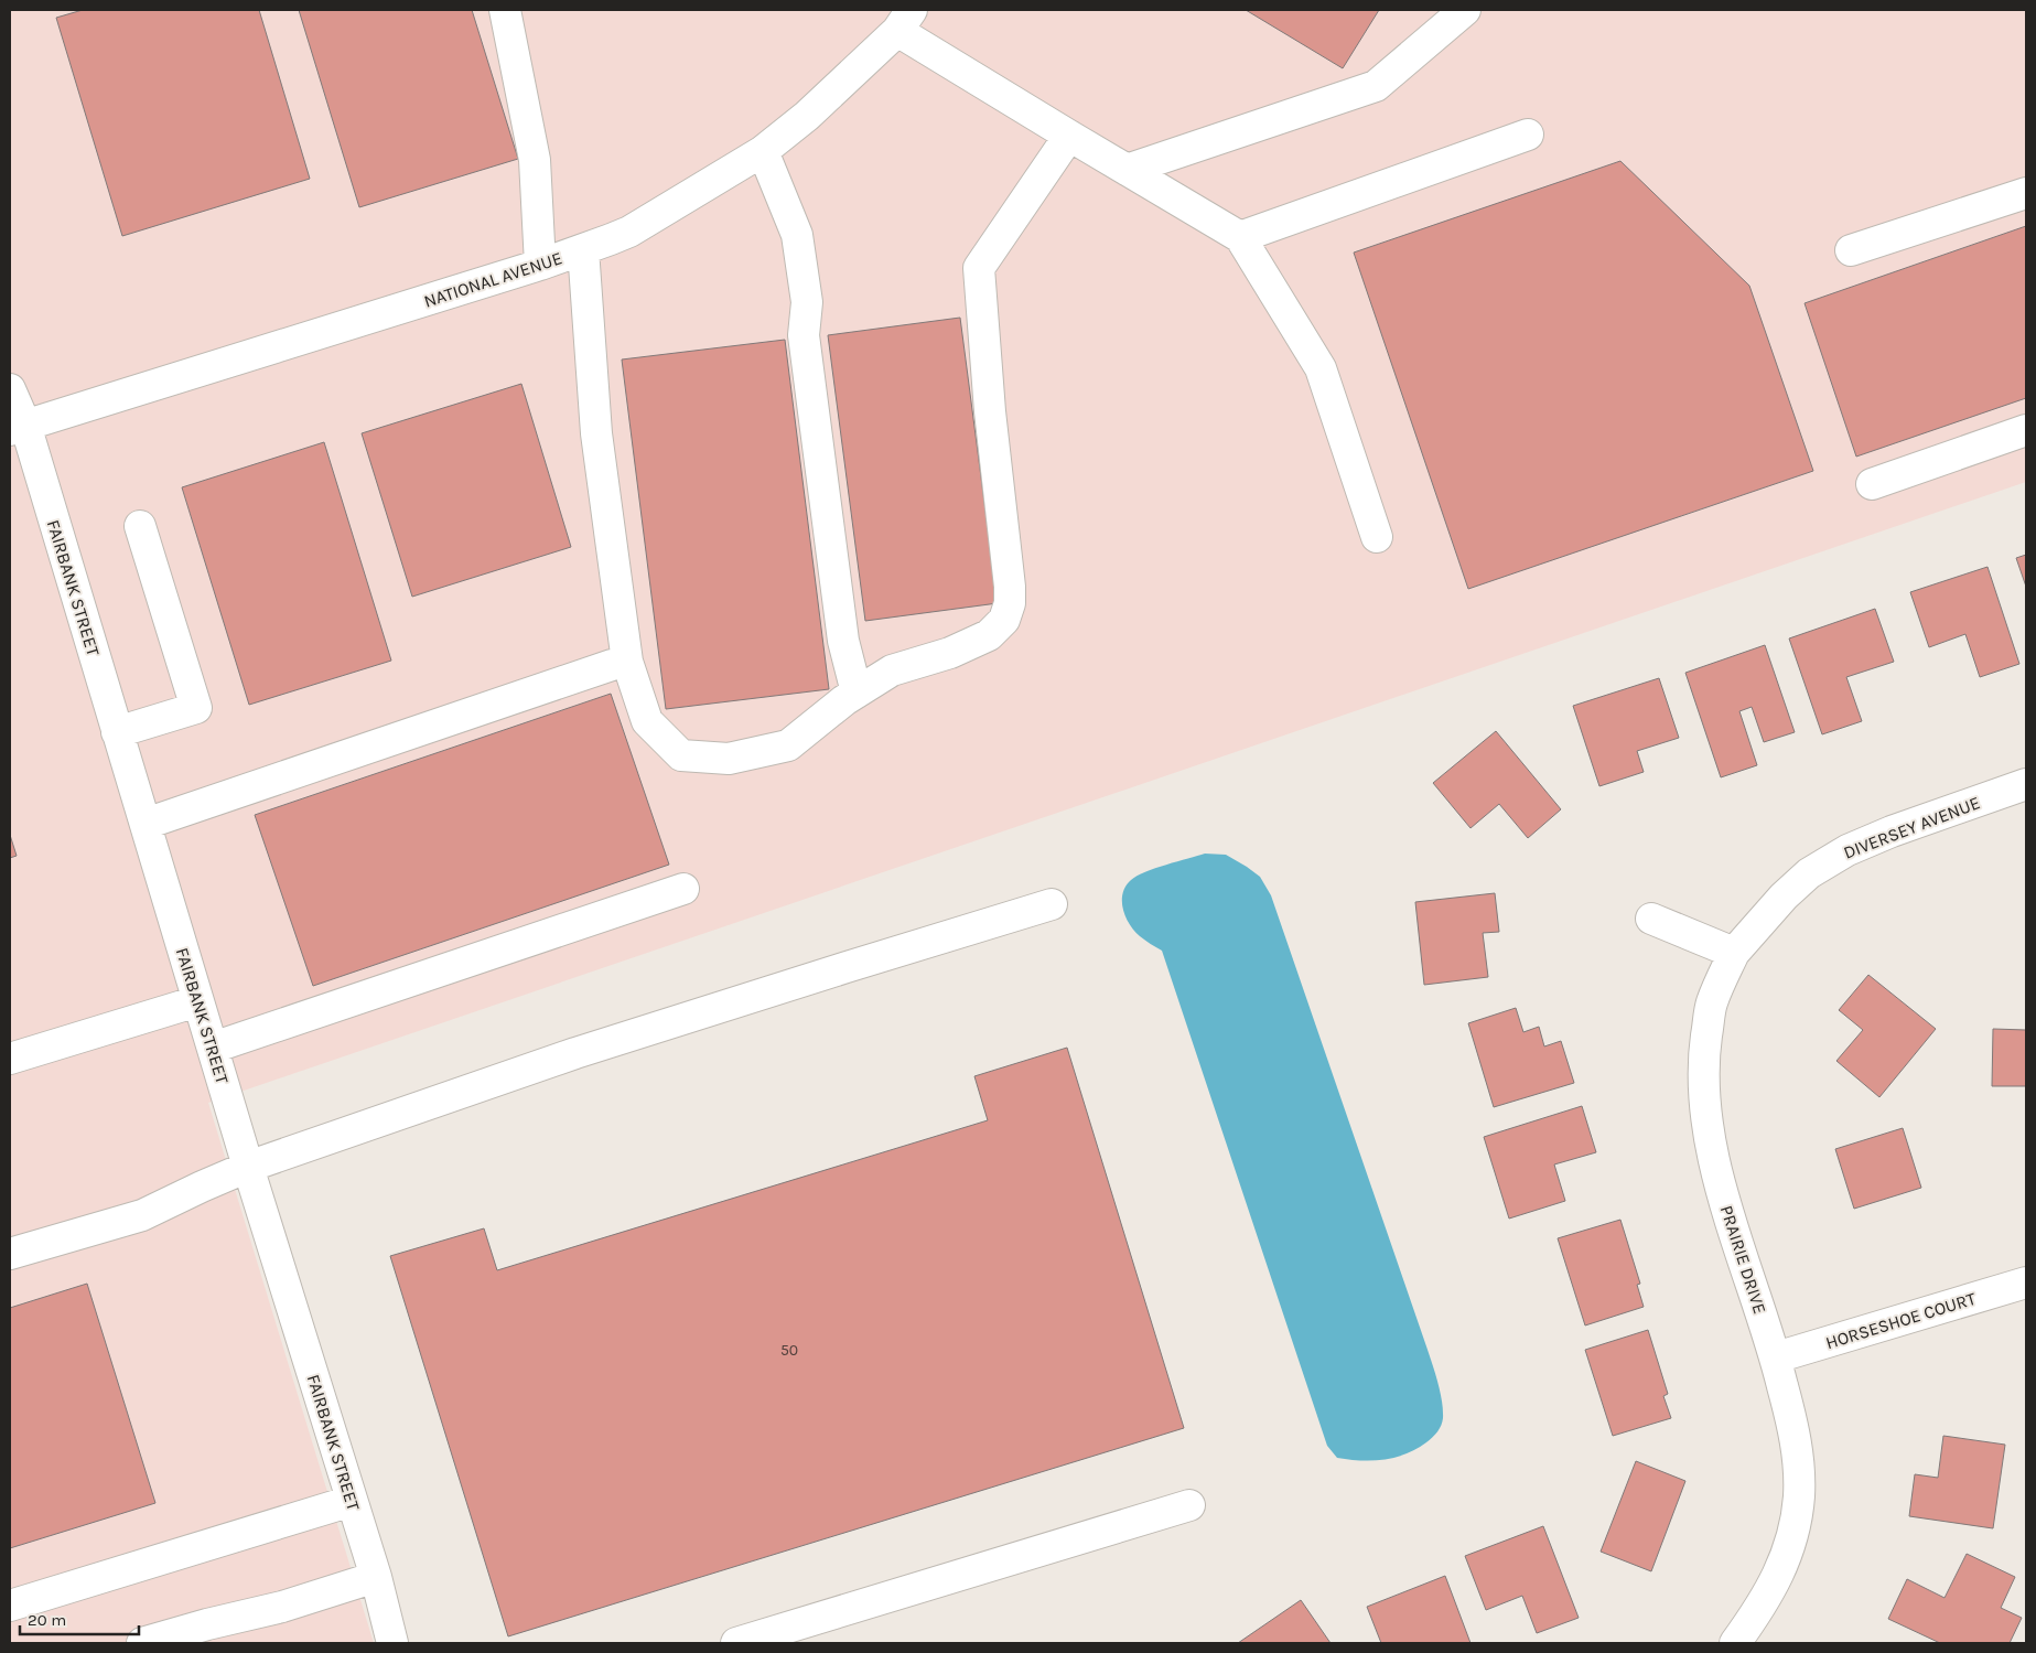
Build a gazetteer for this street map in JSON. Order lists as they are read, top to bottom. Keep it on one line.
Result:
{"streets":{"street":["NATIONAL AVENUE","FAIRBANK STREET","DIVERSEY AVENUE","PRAIRIE DRIVE","HORSESHOE COURT"]},"crossings":[["NATIONAL AVENUE","FAIRBANK STREET"],["DIVERSEY AVENUE","PRAIRIE DRIVE"],["PRAIRIE DRIVE","HORSESHOE COURT"]],"house_numbers":["50"],"scale_bar":"20 m"}
